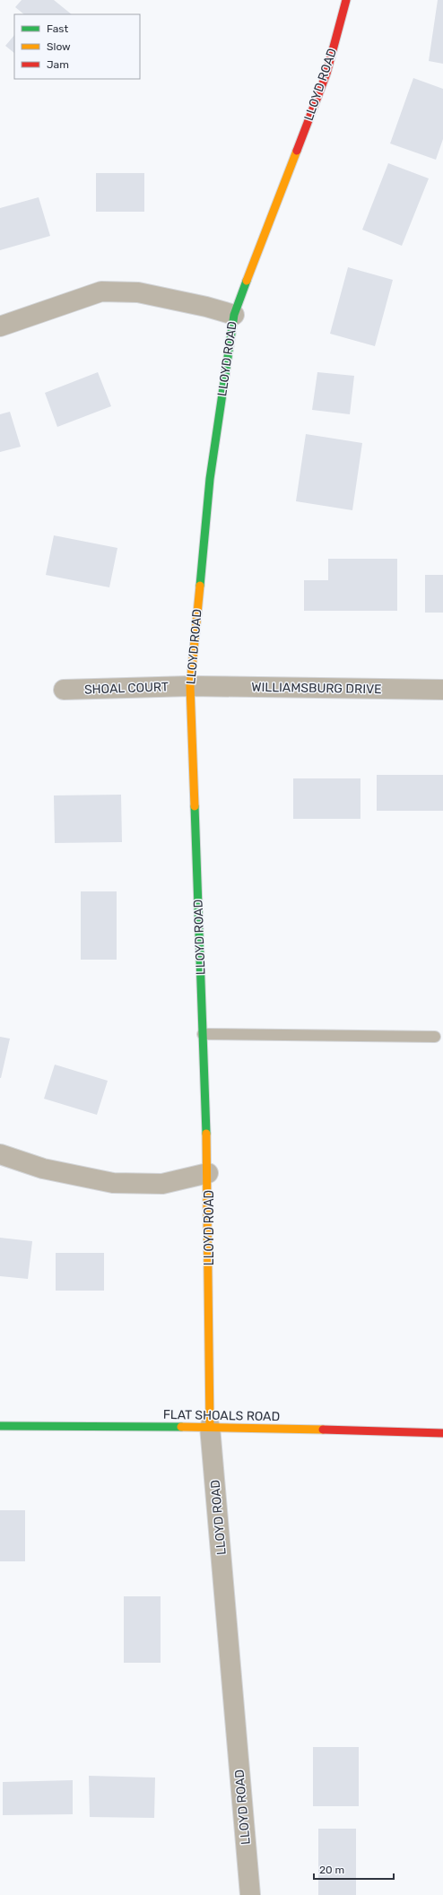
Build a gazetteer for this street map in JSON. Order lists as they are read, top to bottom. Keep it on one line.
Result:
{"streets":{"street":["LLOYD ROAD","SHOAL COURT","WILLIAMSBURG DRIVE","FLAT SHOALS ROAD"]},"crossings":[["LLOYD ROAD","SHOAL COURT"],["LLOYD ROAD","WILLIAMSBURG DRIVE"],["LLOYD ROAD","FLAT SHOALS ROAD"],["SHOAL COURT","WILLIAMSBURG DRIVE"]],"legend":["Fast","Slow","Jam"],"scale_bar":"20 m"}
